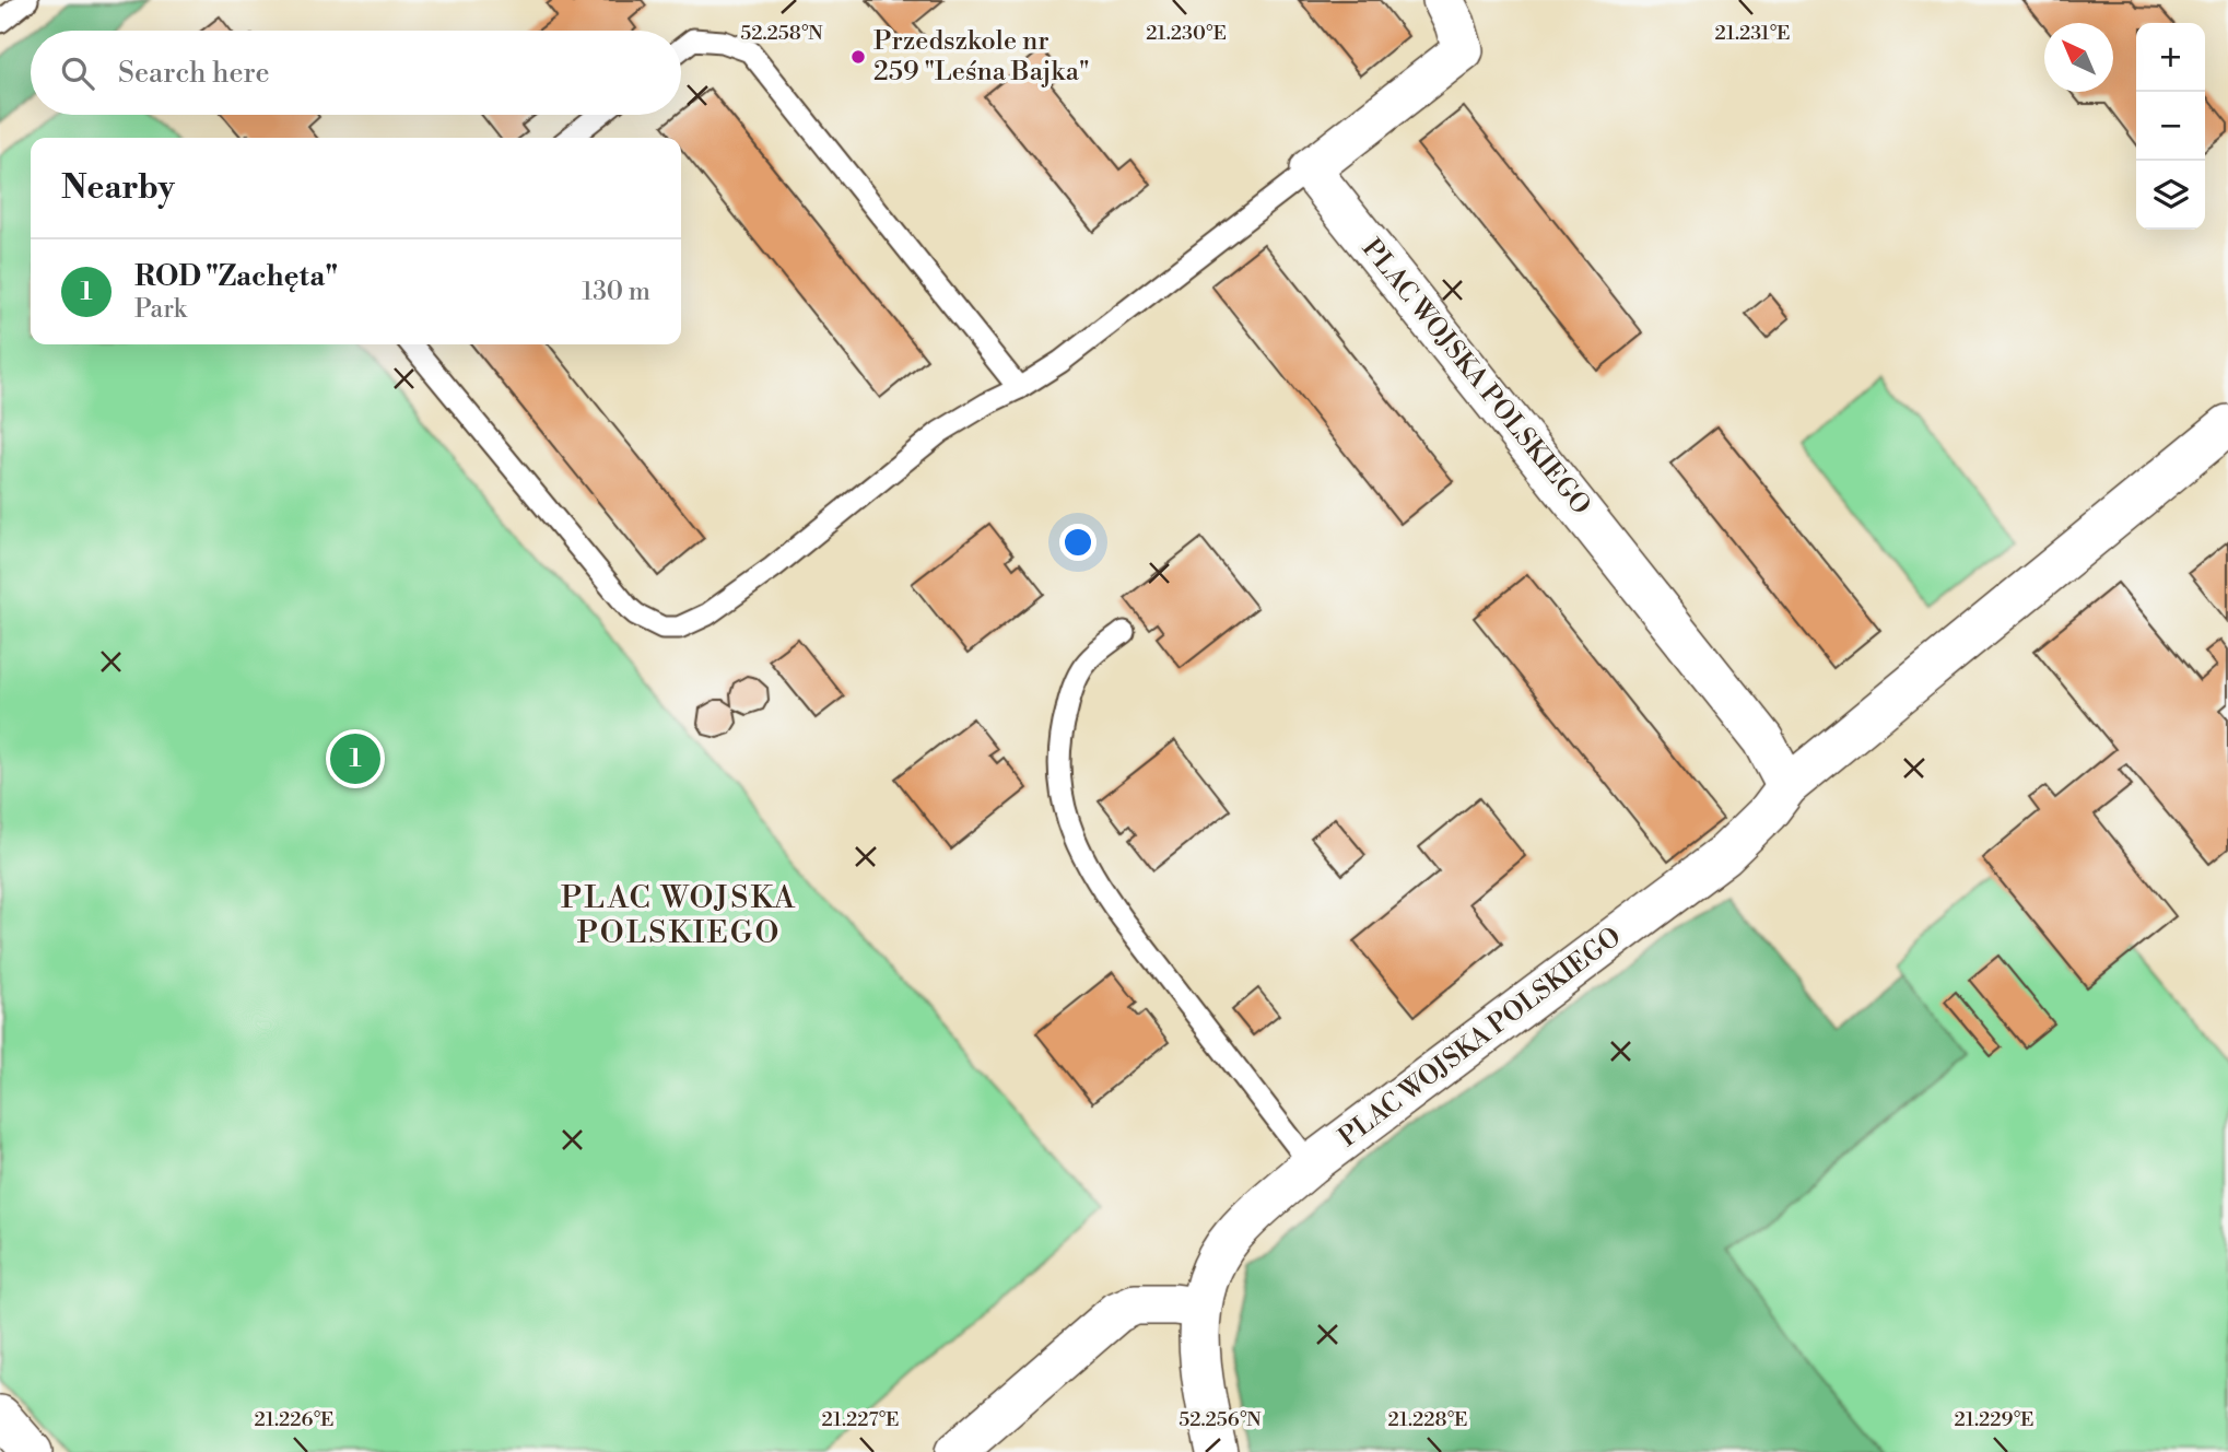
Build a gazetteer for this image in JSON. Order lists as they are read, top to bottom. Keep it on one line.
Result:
{"streets":{"street":["PLAC WOJSKA POLSKIEGO"]},"districts":["PLAC WOJSKA POLSKIEGO"],"places":["Przedszkole nr 259 \"Leśna Bajka\""],"north":"top left","page":{"map_buttons":["+","−"],"search":"Search here","heading":"Nearby","list":[{"mark":"1","name":"ROD \"Zachęta\"","note":"Park","value":"130 m"}],"pins":"1"},"coordinates":["52.258°N","21.230°E","21.231°E","21.226°E","21.227°E","21.228°E","21.229°E","52.256°N"]}
